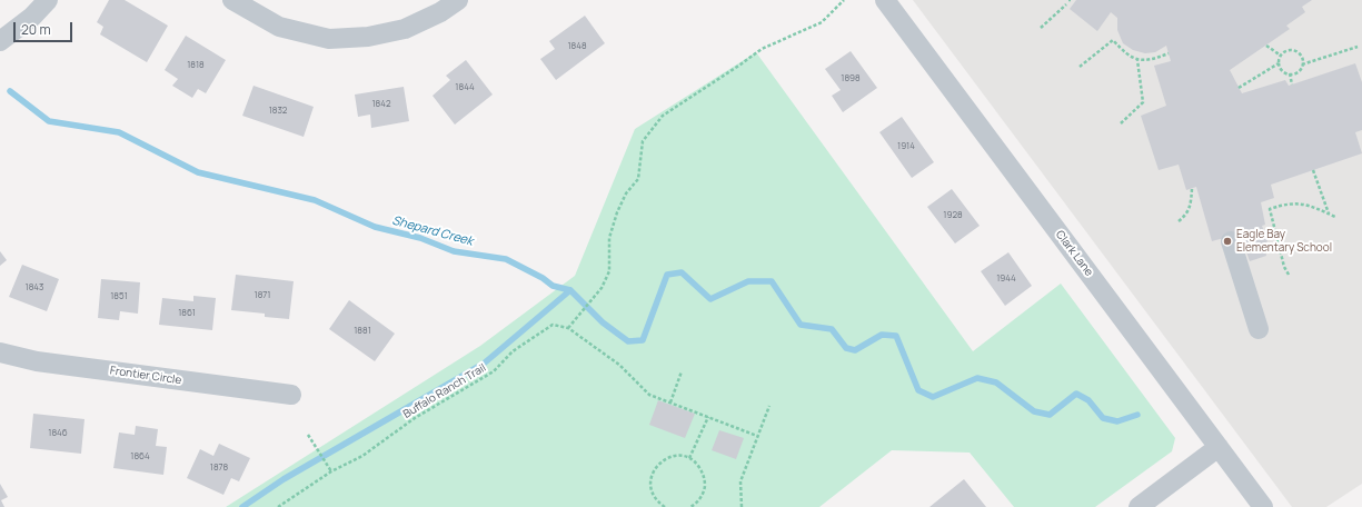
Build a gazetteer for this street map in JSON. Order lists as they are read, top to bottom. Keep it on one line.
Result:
{"streets":{"street":["Clark Lane","Frontier Circle"],"path":["Buffalo Ranch Trail"]},"water":["Shepard Creek"],"places":["Eagle Bay Elementary School"],"house_numbers":["1848","1818","1898","1844","1842","1832","1914","1928","1944","1843","1871","1851","1861","1881","1846","1864","1878"],"scale_bar":"20 m"}
